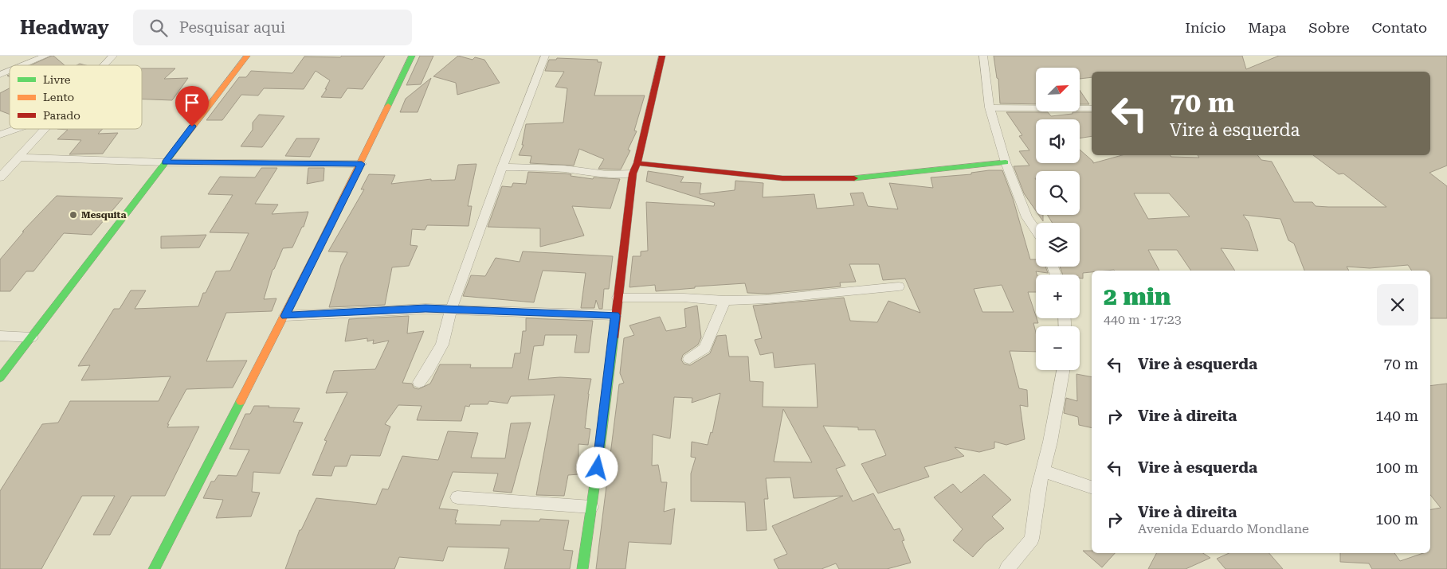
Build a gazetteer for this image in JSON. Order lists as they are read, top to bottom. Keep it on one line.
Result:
{"places":["Mesquita"],"legend":["Livre","Lento","Parado"],"north":"top right","page":{"header":"Headway","search":"Pesquisar aqui","nav":["Início","Mapa","Sobre","Contato"],"map_buttons":["+","−"],"turn":["70 m","Vire à esquerda"],"heading":["2 min","440 m · 17:23"],"list":[{"name":"Vire à esquerda","value":"70 m"},{"name":"Vire à direita","value":"140 m"},{"name":"Vire à esquerda","value":"100 m"},{"name":"Vire à direita","note":"Avenida Eduardo Mondlane","value":"100 m"}]}}
